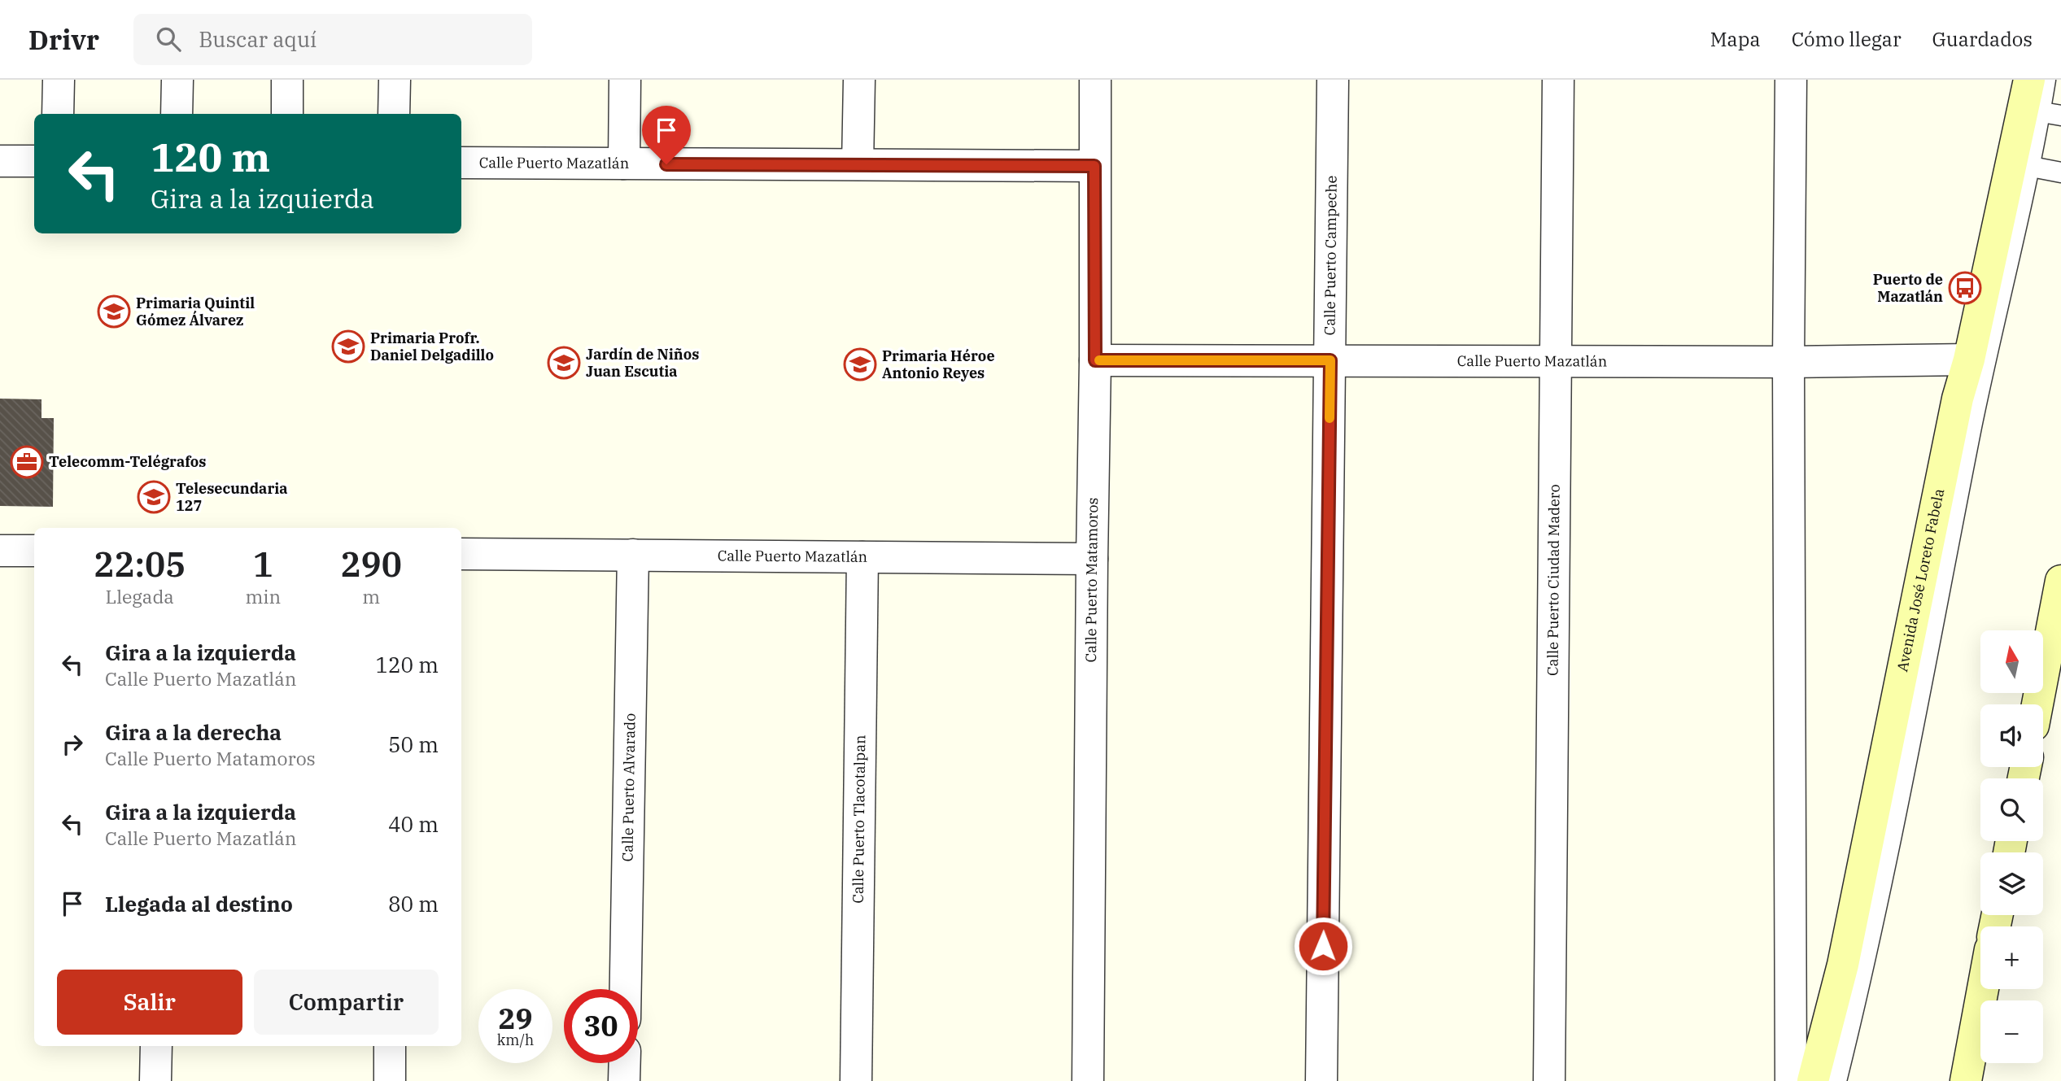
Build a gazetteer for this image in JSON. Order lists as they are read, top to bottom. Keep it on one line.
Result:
{"streets":{"street":["Calle Puerto Mazatlán","Calle Puerto Campeche","Calle Puerto Matamoros","Avenida José Loreto Fabela","Calle Puerto Ciudad Madero","Calle Puerto Alvarado","Calle Puerto Tlacotalpan"]},"crossings":[["Calle Puerto Mazatlán","Calle Puerto Campeche"],["Calle Puerto Mazatlán","Calle Puerto Matamoros"],["Calle Puerto Mazatlán","Avenida José Loreto Fabela"],["Calle Puerto Mazatlán","Calle Puerto Ciudad Madero"],["Calle Puerto Mazatlán","Calle Puerto Alvarado"],["Calle Puerto Mazatlán","Calle Puerto Tlacotalpan"]],"places":{"bus stop":["Puerto de Mazatlán"],"school or university":["Primaria Quintil Gómez Álvarez","Primaria Profr. Daniel Delgadillo","Jardín de Niños Juan Escutia","Primaria Héroe Antonio Reyes","Telesecundaria 127"],"office":["Telecomm-Telégrafos"]},"north":"top","page":{"header":"Drivr","search":"Buscar aquí","nav":["Mapa","Cómo llegar","Guardados"],"turn":["120 m","Gira a la izquierda"],"eta":["22:05","Llegada","1","min","290","m"],"list":[{"name":"Gira a la izquierda","note":"Calle Puerto Mazatlán","value":"120 m"},{"name":"Gira a la derecha","note":"Calle Puerto Matamoros","value":"50 m"},{"name":"Gira a la izquierda","note":"Calle Puerto Mazatlán","value":"40 m"},{"name":"Llegada al destino","value":"80 m"}],"map_buttons":["+","−"],"buttons":["Salir","Compartir"],"speed":"29 km/h","limit":"30"}}
